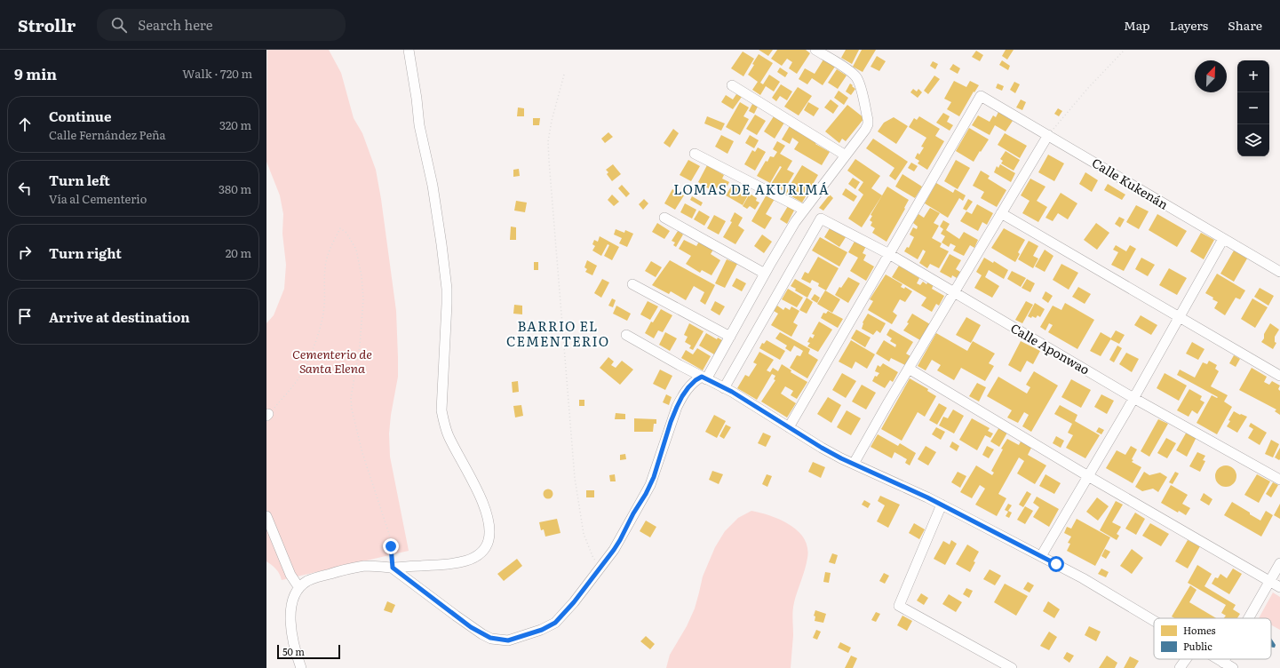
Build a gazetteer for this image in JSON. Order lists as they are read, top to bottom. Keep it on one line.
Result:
{"streets":{"street":["Calle Kukenán","Calle Aponwao"]},"crossings":[["Calle Kukenán","Calle Aponwao"]],"districts":["LOMAS DE AKURIMÁ","BARRIO EL CEMENTERIO"],"parks":["Cementerio de Santa Elena"],"legend":["Homes","Public"],"scale_bar":"50 m","north":"top right","page":{"header":"Strollr","search":"Search here","nav":["Map","Layers","Share"],"heading":["9 min","Walk · 720 m"],"map_buttons":["+","−"],"list":[["Continue","Calle Fernández Peña","320 m"],["Turn left","Vía al Cementerio","380 m"],["Turn right","20 m"],"Arrive at destination"],"scale":"50 m"}}
